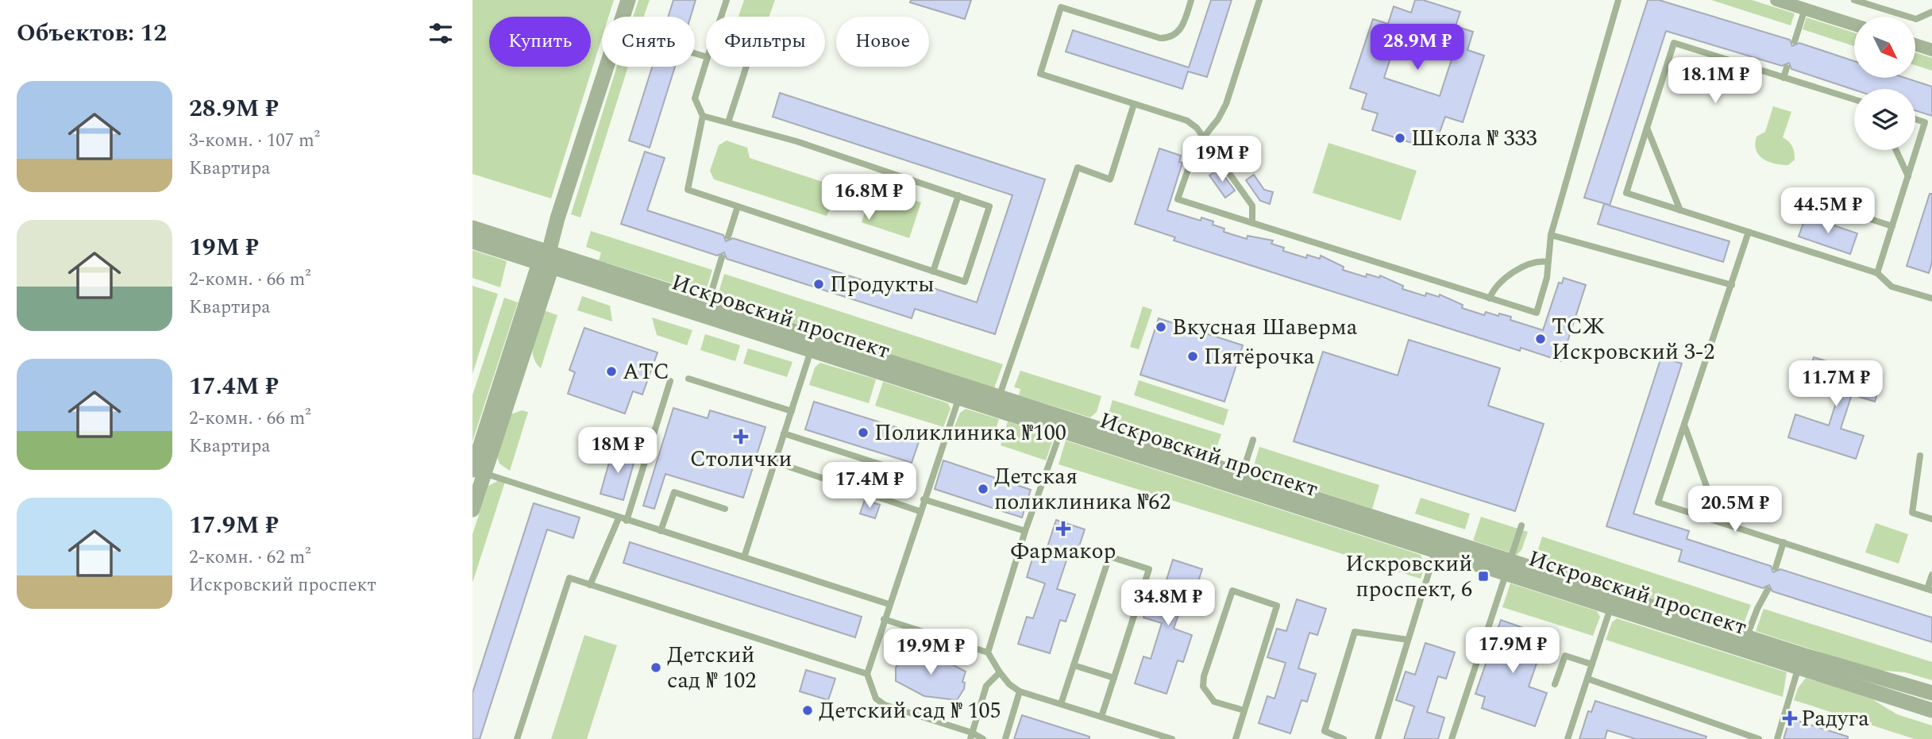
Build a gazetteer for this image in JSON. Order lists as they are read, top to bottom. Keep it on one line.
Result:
{"streets":{"street":["Искровский проспект"]},"places":{"other":["Школа № 333","Продукты","Вкусная Шаверма","ТСЖ Искровский 3-2","Пятёрочка","АТС","Поликлиника №100","Детская поликлиника №62","Детский сад № 102","Детский сад № 105"],"health":["Столички","Фармакор","Радуга"],"transit":["Искровский проспект, 6"]},"north":"bottom right","page":{"heading":"Объектов: 12","chip":["Купить","Снять","Фильтры","Новое"],"price":["28.9M ₽","18.1M ₽","19M ₽","16.8M ₽","44.5M ₽","11.7M ₽","18M ₽","17.4M ₽","20.5M ₽","34.8M ₽","17.9M ₽","19.9M ₽"],"list":[{"name":"28.9M ₽","note":"3-комн. · 107 m² · Квартира"},{"name":"19M ₽","note":"2-комн. · 66 m² · Квартира"},{"name":"17.4M ₽","note":"2-комн. · 66 m² · Квартира"},{"name":"17.9M ₽","note":"2-комн. · 62 m² · Искровский проспект"}]}}
